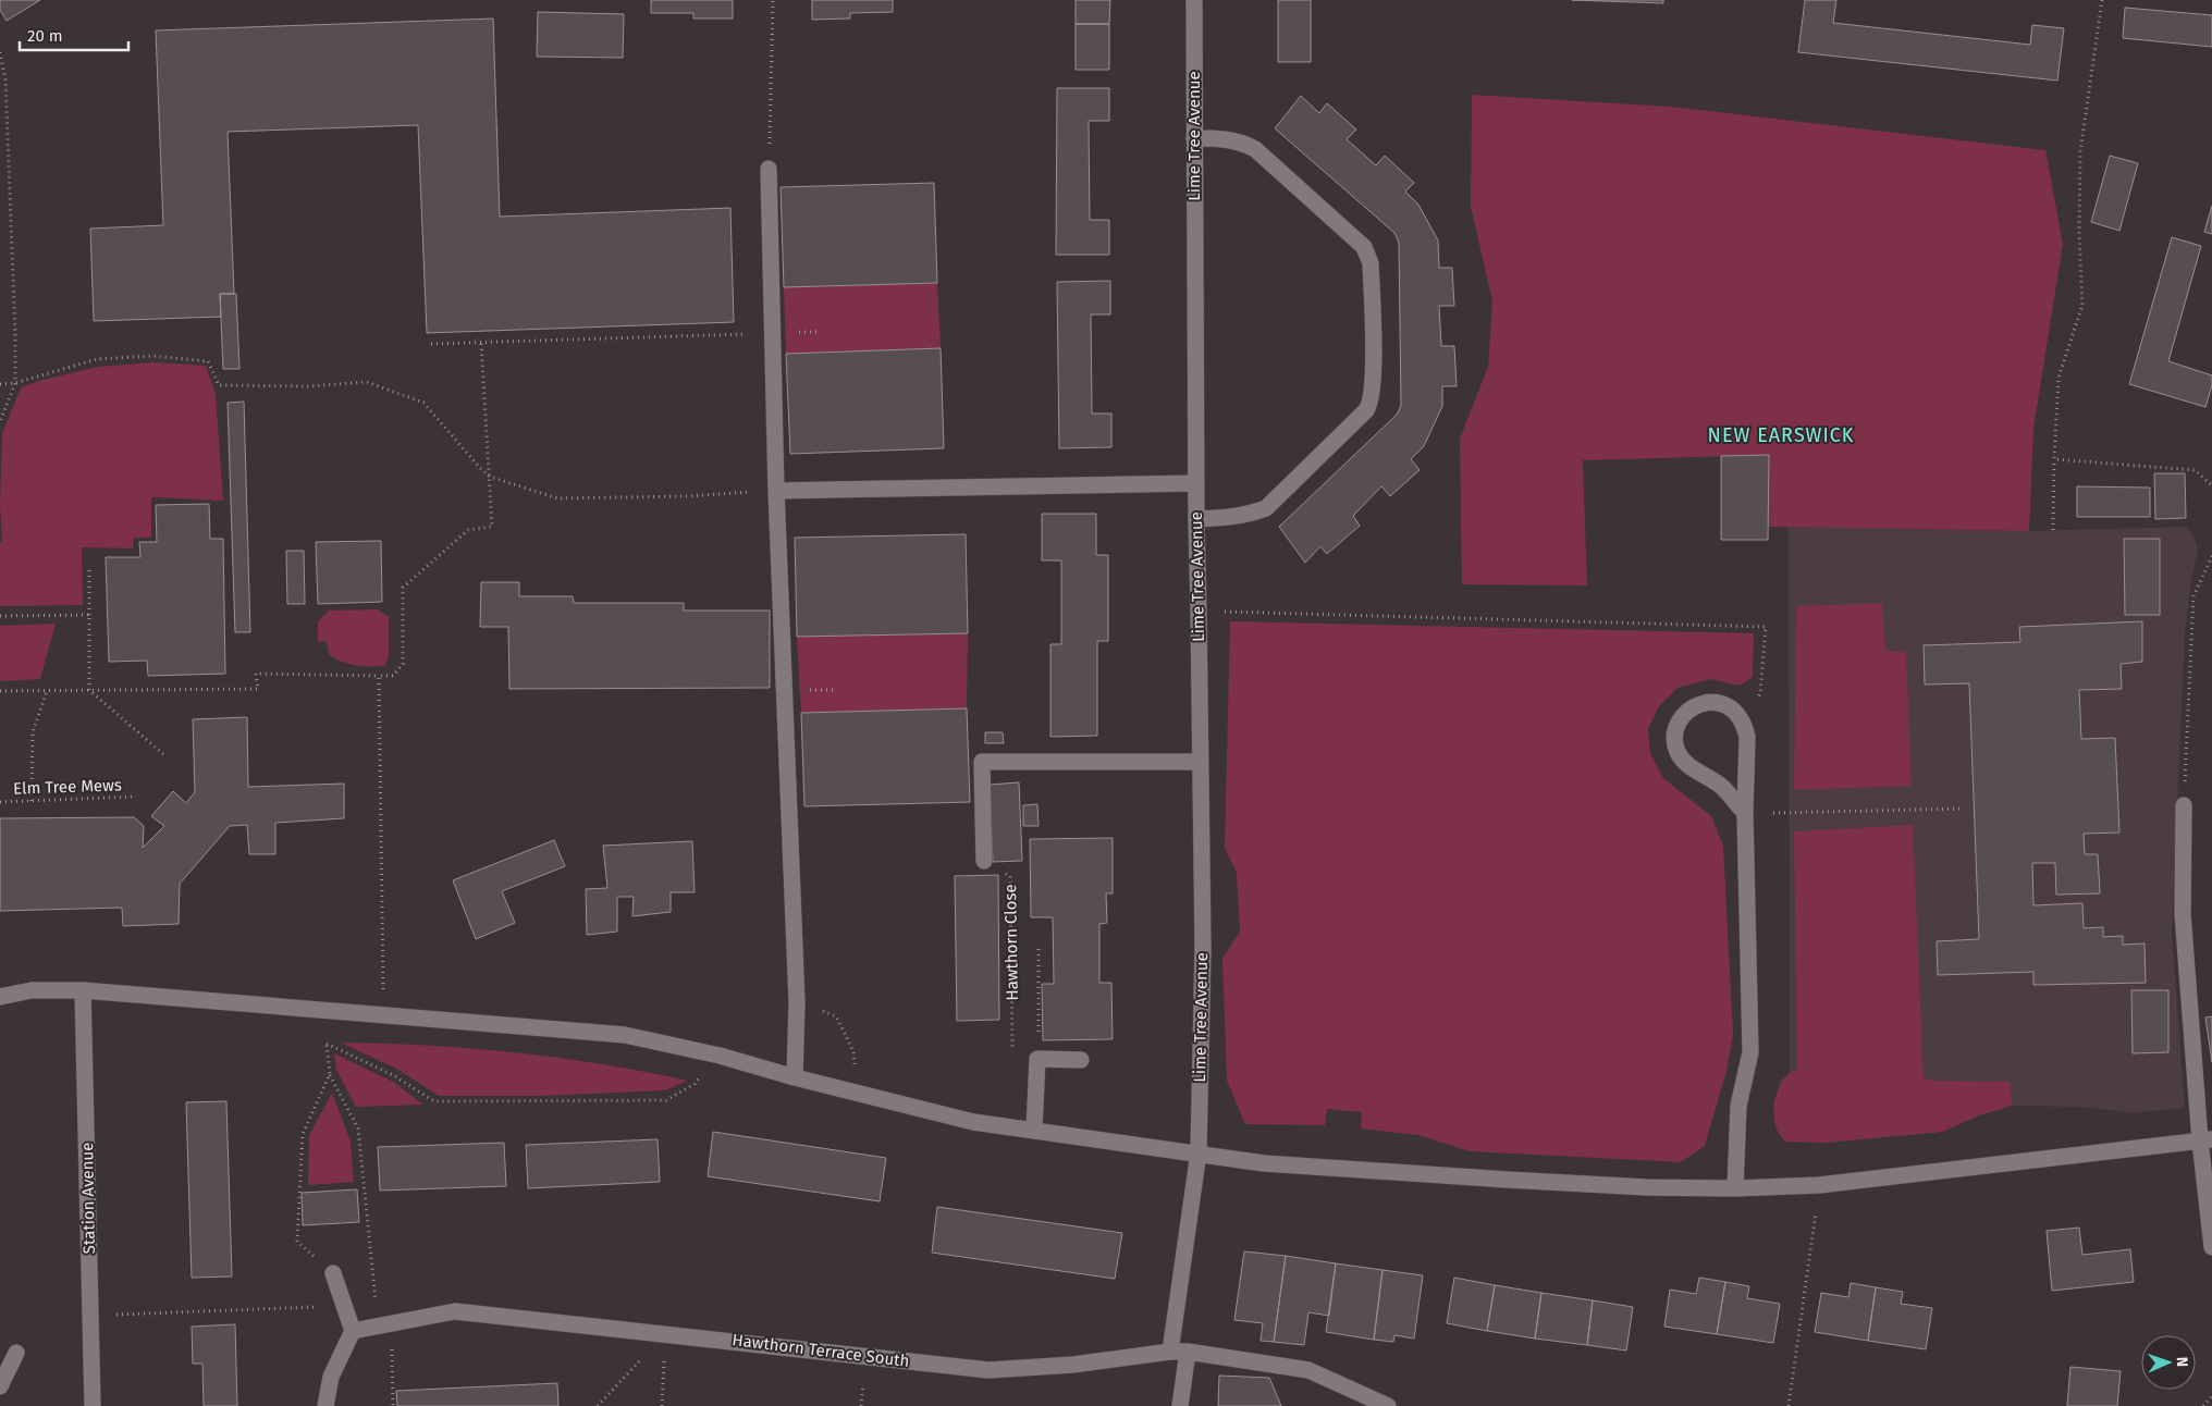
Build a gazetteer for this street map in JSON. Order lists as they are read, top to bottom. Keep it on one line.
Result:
{"streets":{"street":["Lime Tree Avenue","Station Avenue","Hawthorn Terrace South"],"path":["Elm Tree Mews","Hawthorn Close"]},"districts":["NEW EARSWICK"],"scale_bar":"20 m","north":"right"}
